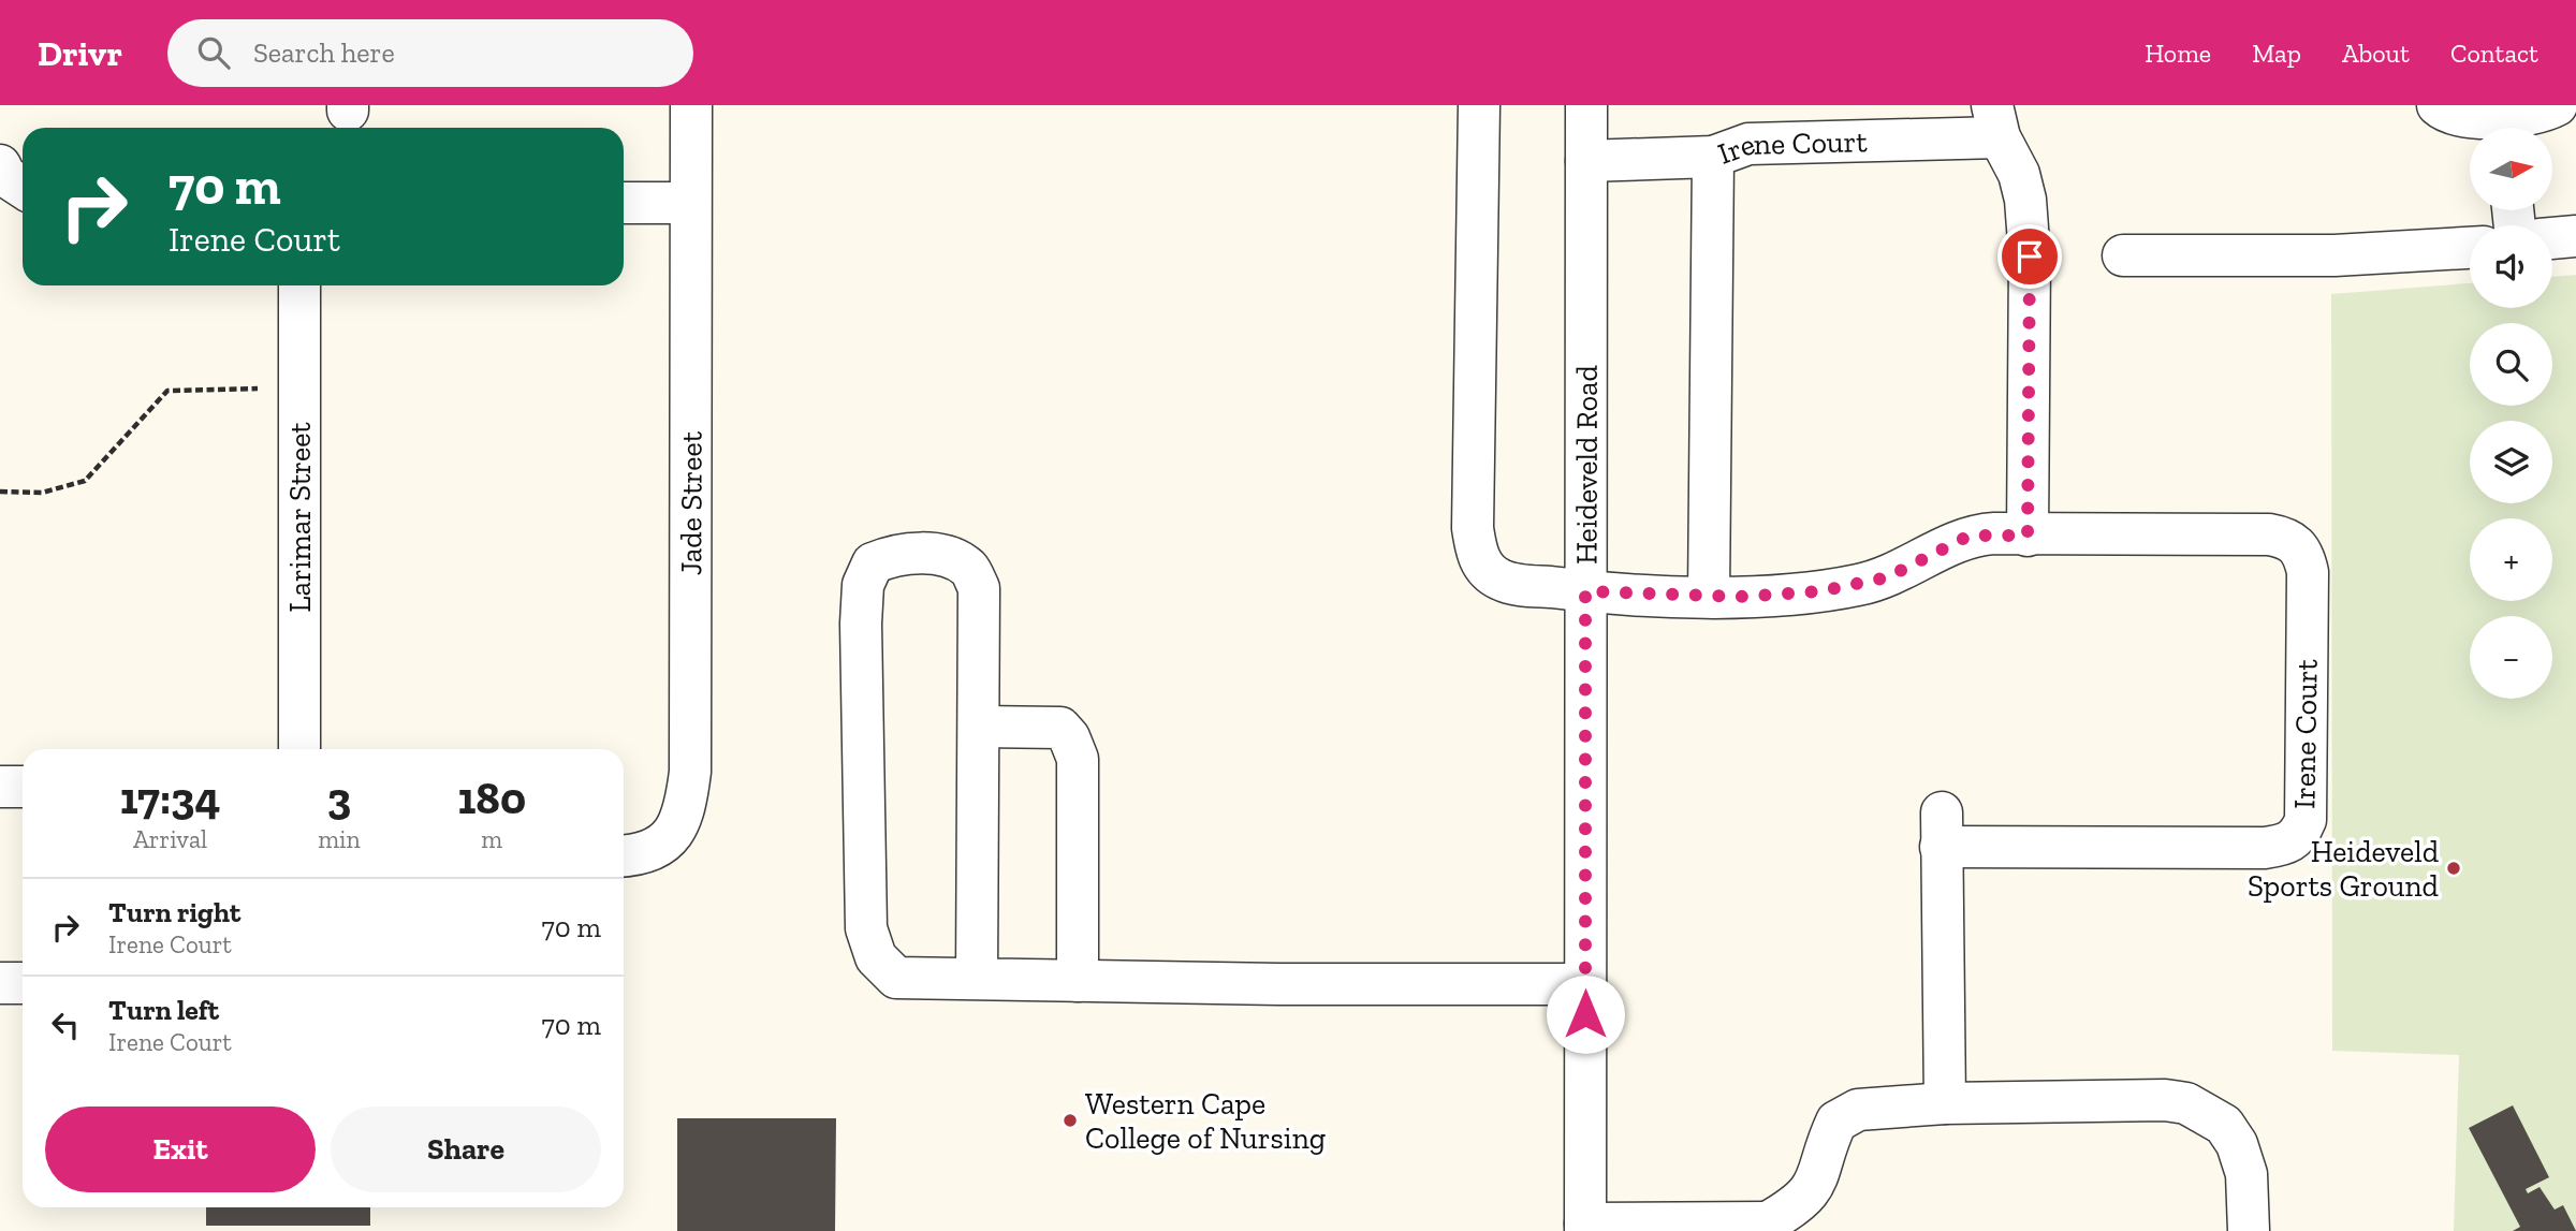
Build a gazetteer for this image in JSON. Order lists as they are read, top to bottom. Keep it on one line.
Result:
{"streets":{"street":["Irene Court","Heideveld Road","Jade Street","Larimar Street"]},"crossings":[["Irene Court","Heideveld Road"]],"places":["Heideveld Sports Ground","Western Cape College of Nursing"],"north":"right","page":{"header":"Drivr","search":"Search here","nav":["Home","Map","About","Contact"],"map_buttons":["+","−"],"turn":["70 m","Irene Court"],"eta":["17:34","Arrival","3","min","180","m"],"list":[{"name":"Turn right","note":"Irene Court","value":"70 m"},{"name":"Turn left","note":"Irene Court","value":"70 m"}],"buttons":["Exit","Share"]}}
